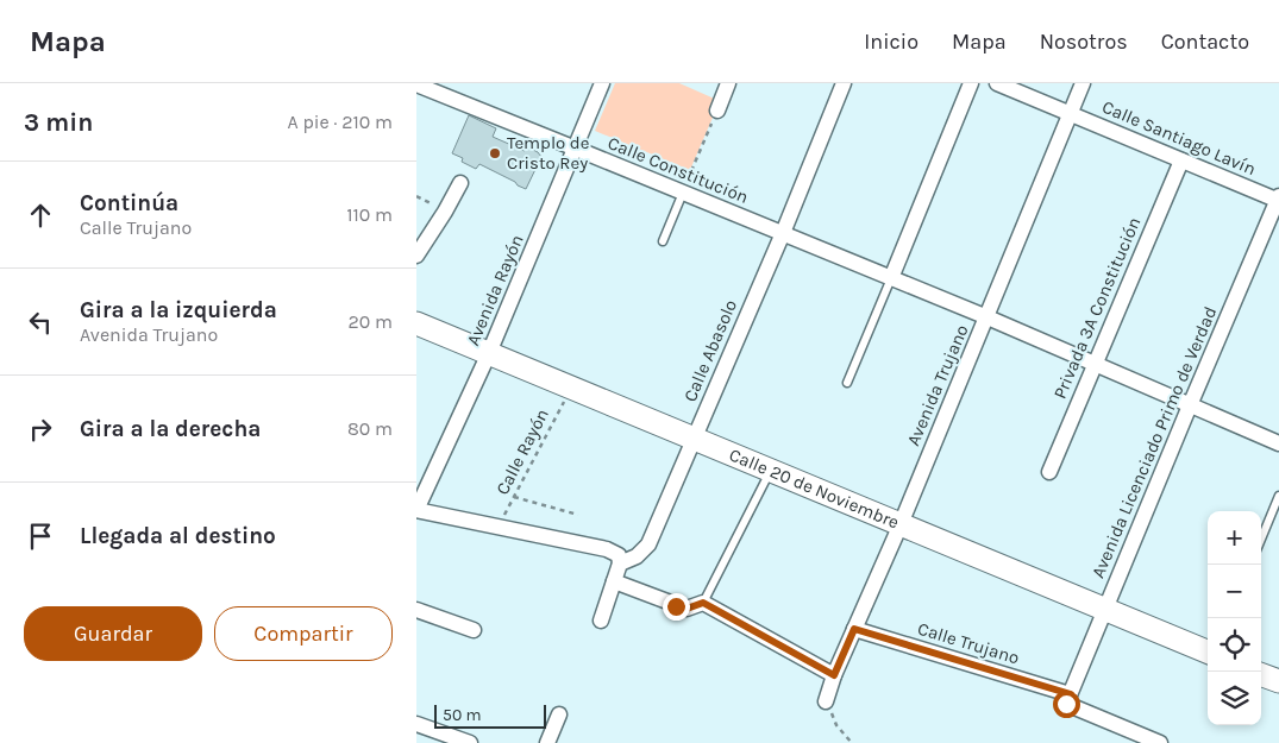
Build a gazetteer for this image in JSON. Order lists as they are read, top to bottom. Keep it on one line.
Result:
{"streets":{"main road":["Calle 20 de Noviembre"],"street":["Calle Santiago Lavín","Calle Constitución","Avenida Rayón","Privada 3A Constitución","Calle Abasolo","Avenida Trujano","Avenida Licenciado Primo de Verdad","Calle Trujano"],"path":["Calle Rayón"]},"crossings":[["Calle Santiago Lavín","Privada 3A Constitución"],["Calle Santiago Lavín","Avenida Trujano"],["Calle Santiago Lavín","Avenida Licenciado Primo de Verdad"],["Calle Constitución","Avenida Rayón"],["Calle Constitución","Privada 3A Constitución"],["Calle Constitución","Calle Abasolo"],["Calle Constitución","Avenida Trujano"],["Calle Constitución","Avenida Licenciado Primo de Verdad"],["Avenida Rayón","Calle 20 de Noviembre"],["Calle Abasolo","Calle 20 de Noviembre"],["Avenida Trujano","Calle 20 de Noviembre"],["Avenida Trujano","Calle Trujano"],["Avenida Licenciado Primo de Verdad","Calle 20 de Noviembre"],["Avenida Licenciado Primo de Verdad","Calle Trujano"],["Calle Rayón","Calle 20 de Noviembre"]],"places":["Templo de Cristo Rey"],"scale_bar":"50 m","page":{"header":"Mapa","nav":["Inicio","Mapa","Nosotros","Contacto"],"heading":["3 min","A pie · 210 m"],"list":[["Continúa","Calle Trujano","110 m"],["Gira a la izquierda","Avenida Trujano","20 m"],["Gira a la derecha","80 m"],"Llegada al destino"],"map_buttons":["+","−"],"buttons":["Guardar","Compartir"],"scale":"50 m"}}
